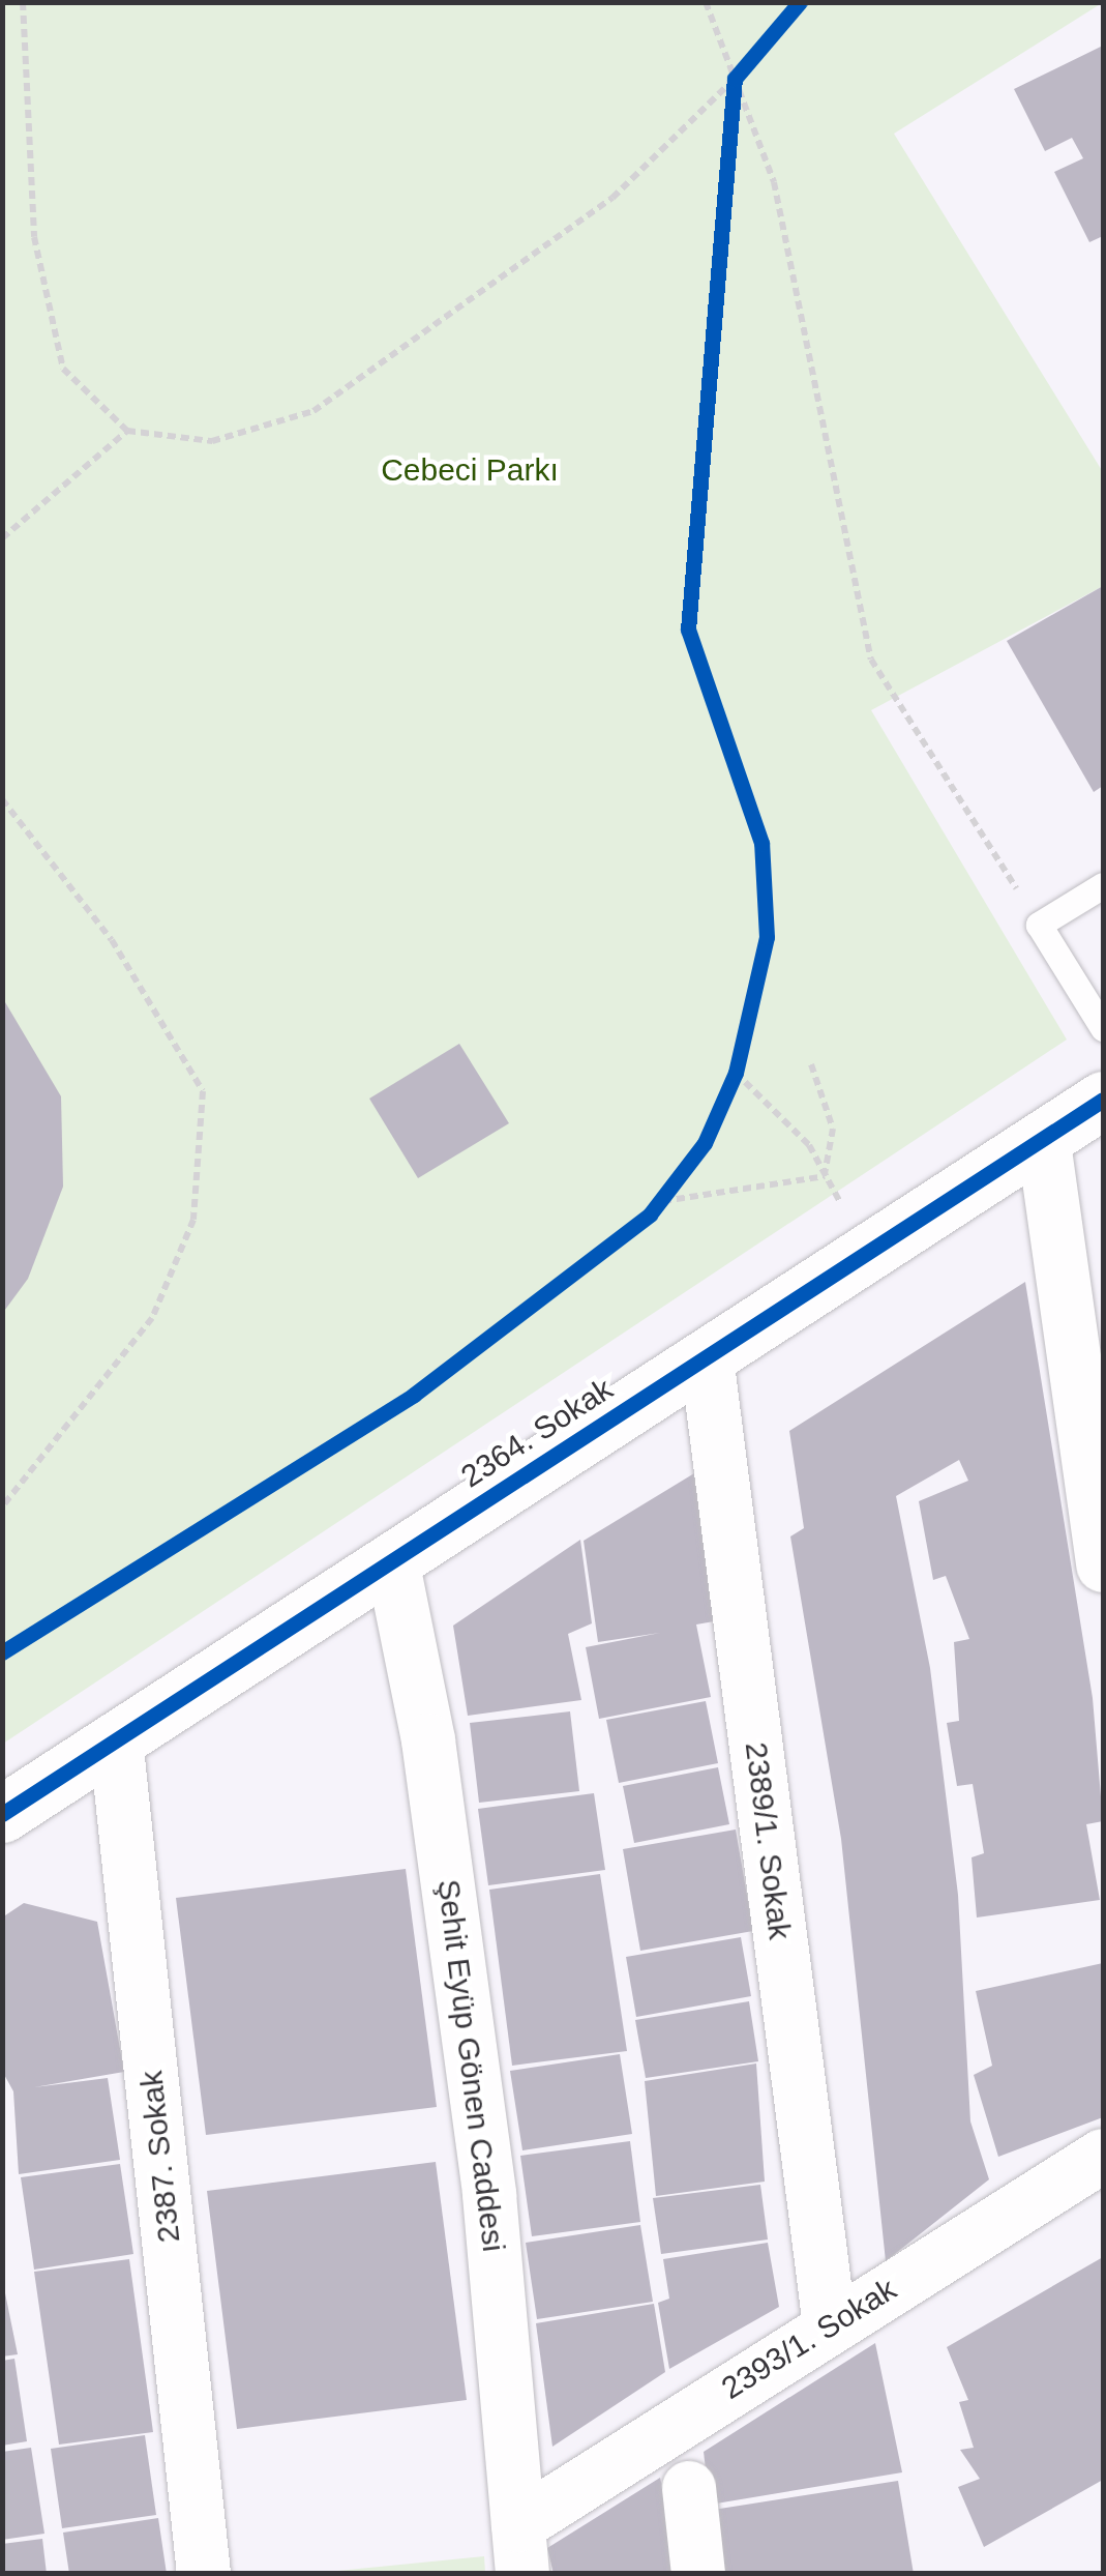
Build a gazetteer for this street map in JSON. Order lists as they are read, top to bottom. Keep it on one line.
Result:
{"streets":{"street":["2364. Sokak","2389/1. Sokak","Şehit Eyüp Gönen Caddesi","2387. Sokak","2393/1. Sokak"]},"crossings":[["2364. Sokak","2389/1. Sokak"],["2364. Sokak","Şehit Eyüp Gönen Caddesi"],["2364. Sokak","2387. Sokak"],["2389/1. Sokak","2393/1. Sokak"],["Şehit Eyüp Gönen Caddesi","2393/1. Sokak"]],"parks":["Cebeci Parkı"]}
